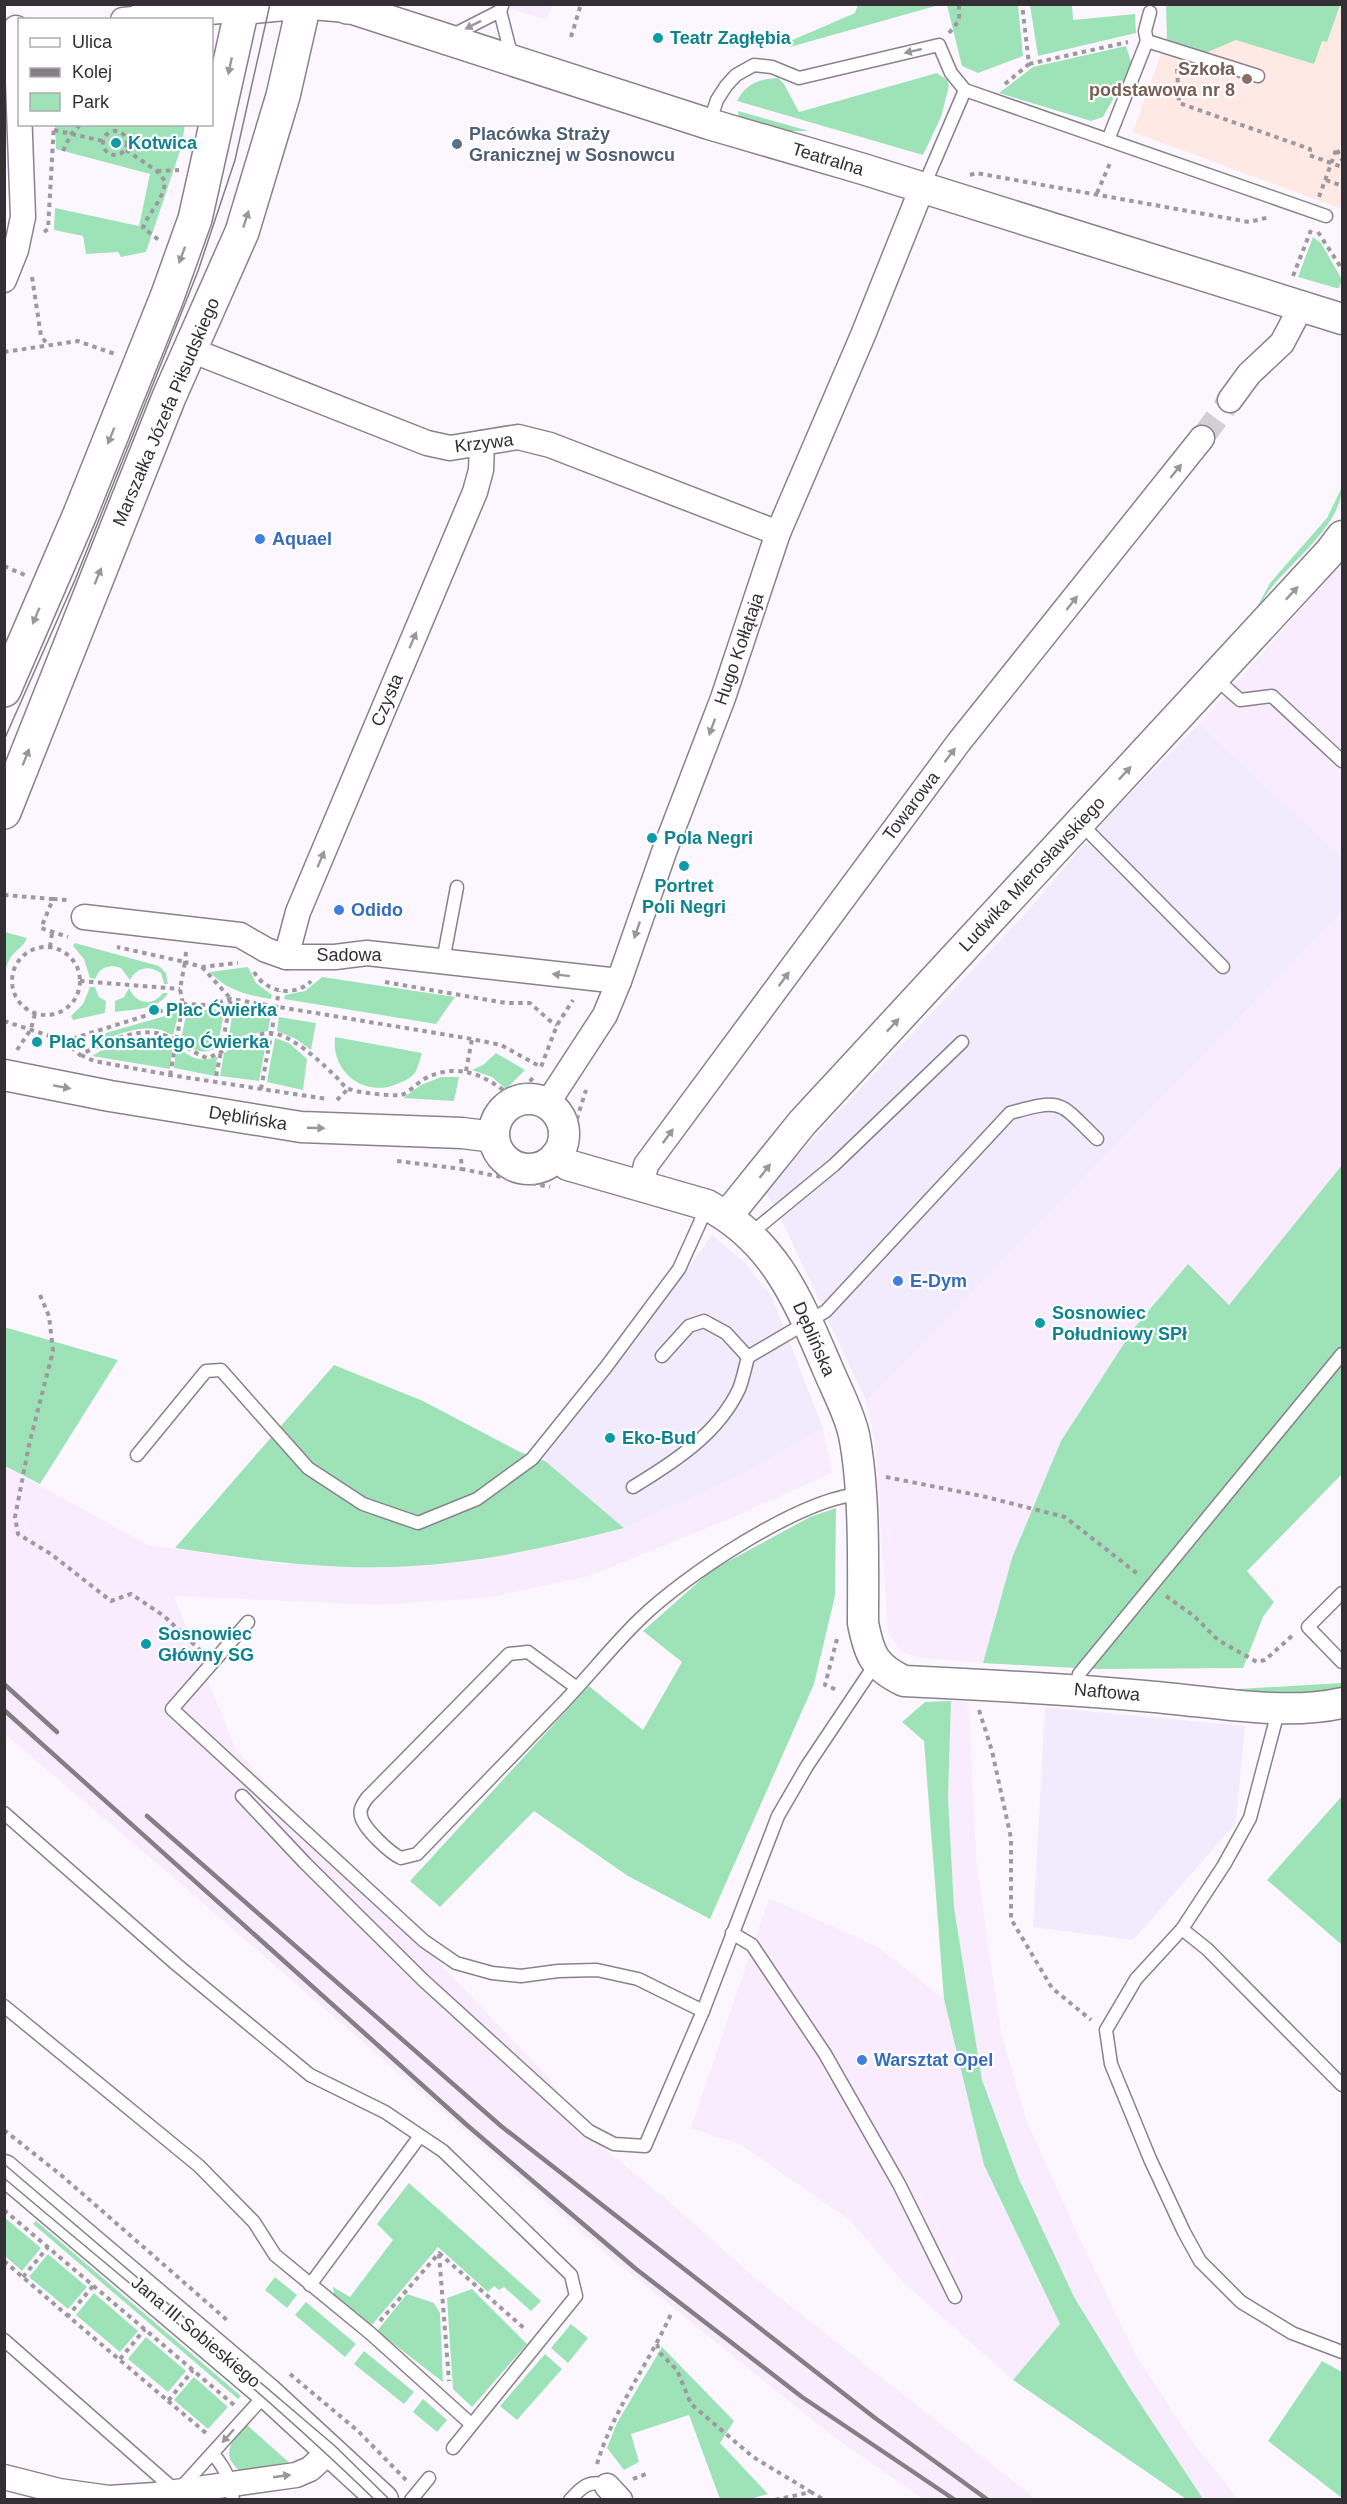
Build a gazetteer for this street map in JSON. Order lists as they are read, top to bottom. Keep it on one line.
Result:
{"streets":{"main road":["Marszałka Józefa Piłsudskiego"],"street":["Teatralna","Krzywa","Hugo Kołłątaja","Czysta","Towarowa","Ludwika Mierosławskiego","Sadowa","Dęblińska","Naftowa","Jana III Sobieskiego"]},"crossings":[["Teatralna","Hugo Kołłątaja"],["Marszałka Józefa Piłsudskiego","Krzywa"],["Krzywa","Hugo Kołłątaja"],["Krzywa","Czysta"],["Hugo Kołłątaja","Sadowa"],["Hugo Kołłątaja","Dęblińska"],["Czysta","Sadowa"],["Ludwika Mierosławskiego","Dęblińska"],["Dęblińska","Naftowa"]],"one_way":["Hugo Kołłątaja","Czysta","Towarowa","Ludwika Mierosławskiego","Dęblińska"],"places":["Teatr Zagłębia","Szkoła podstawowa nr 8","Kotwica","Placówka Straży Granicznej w Sosnowcu","Aquael","Pola Negri","Portret Poli Negri","Odido","Plac Ćwierka","Plac Konsantego Ćwierka","E-Dym","Sosnowiec Południowy SPł","Eko-Bud","Sosnowiec Główny SG","Warsztat Opel"],"legend":["Ulica","Kolej","Park"]}
